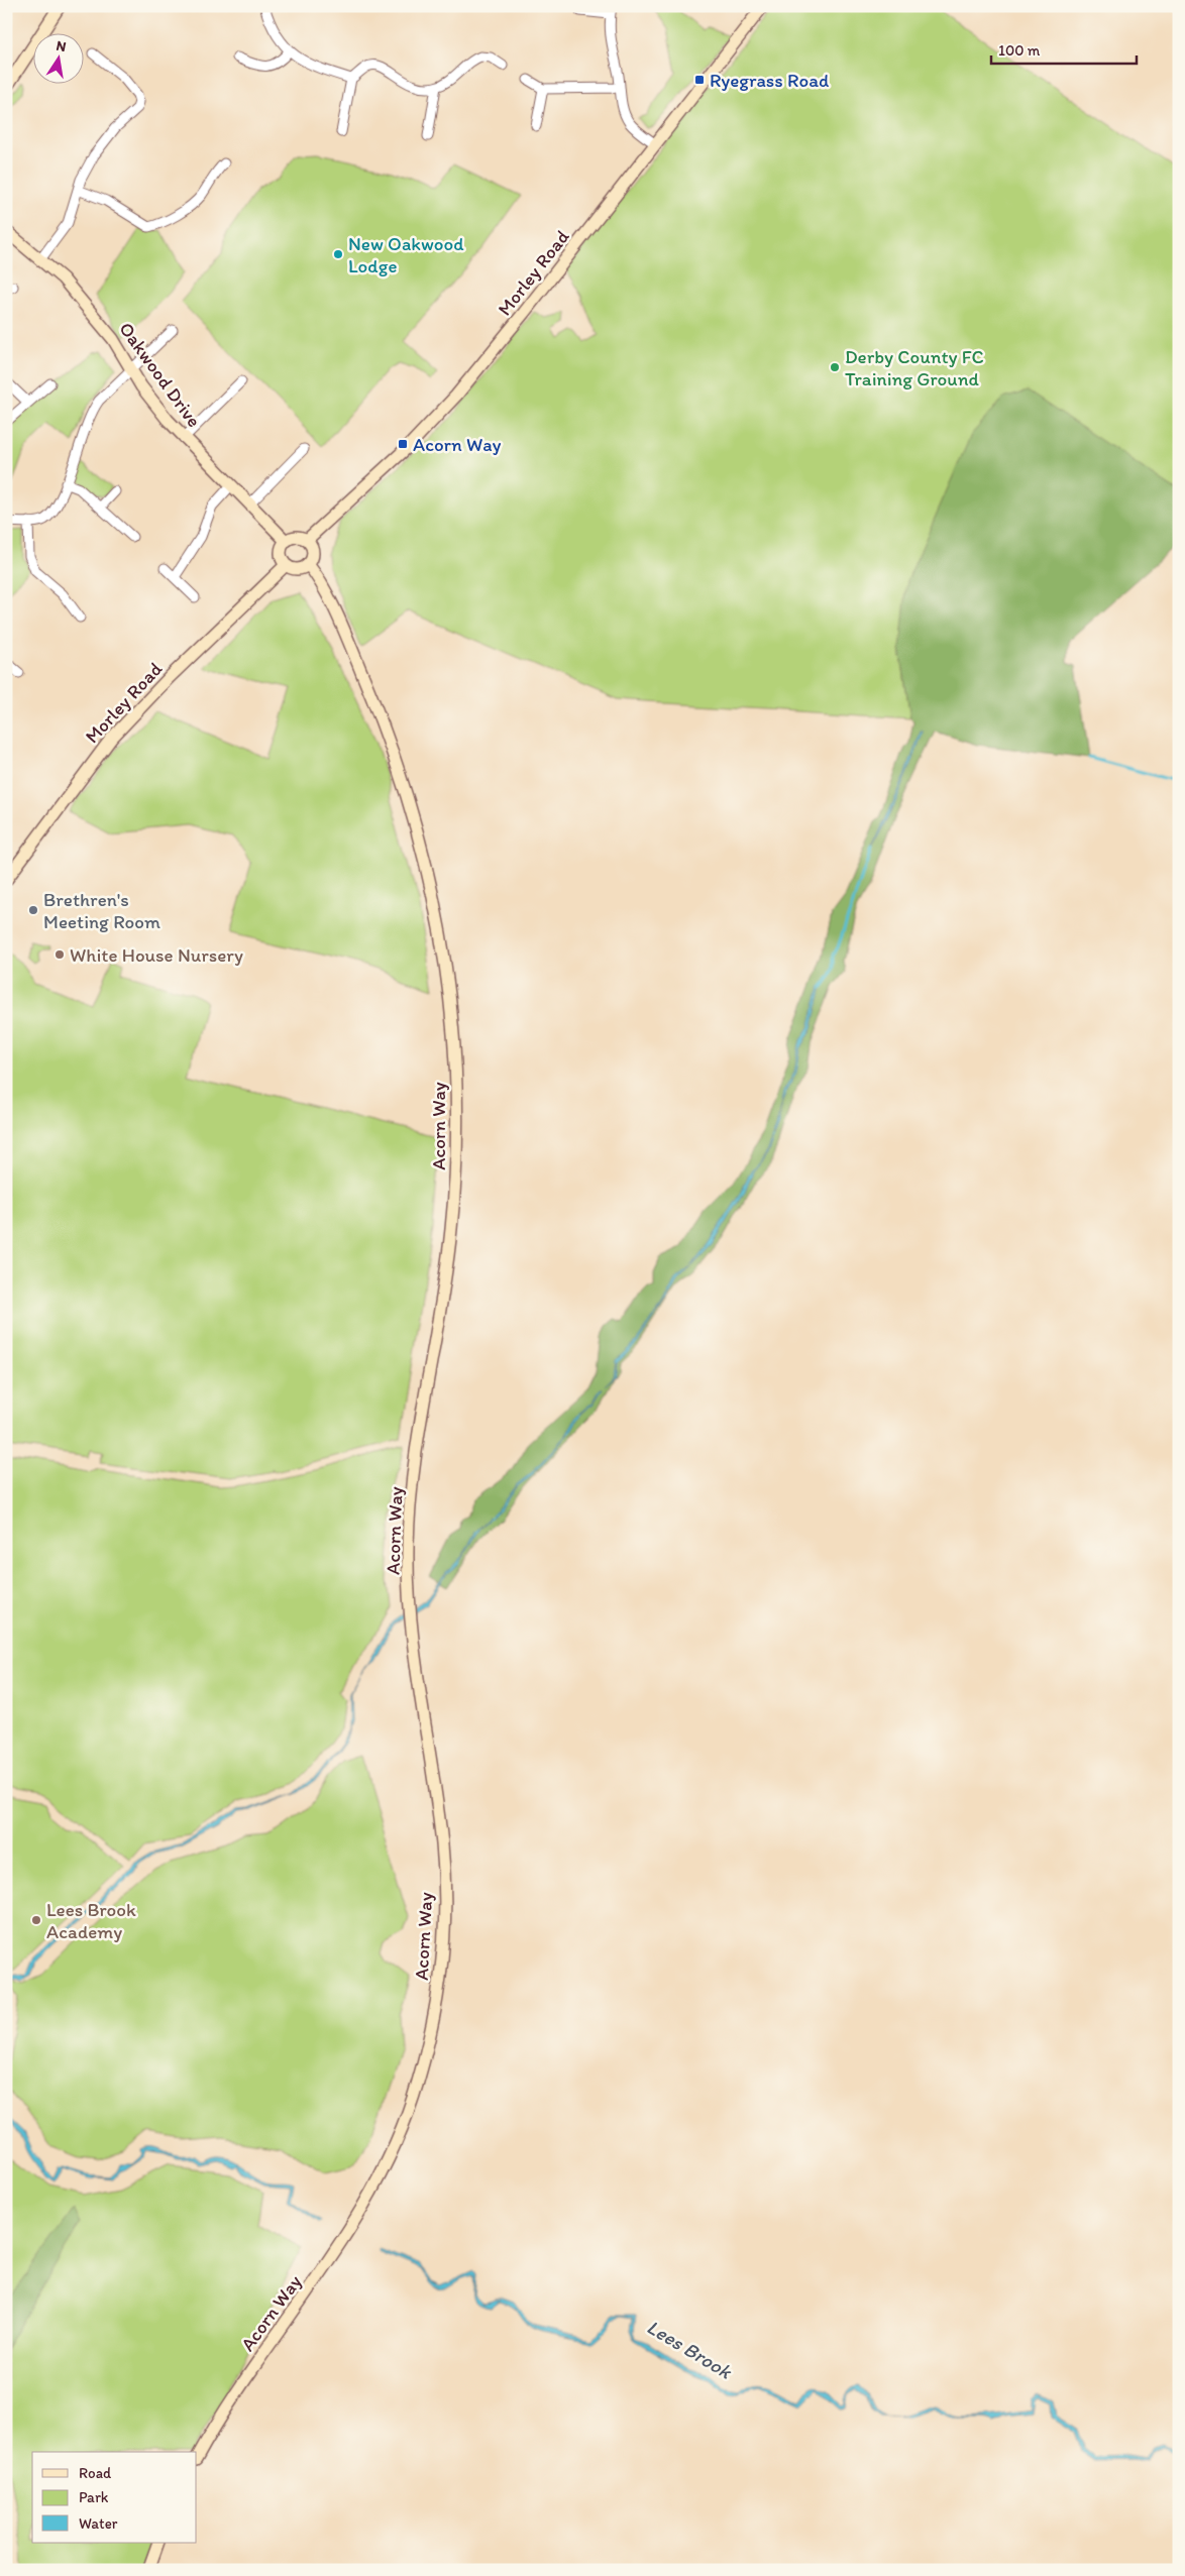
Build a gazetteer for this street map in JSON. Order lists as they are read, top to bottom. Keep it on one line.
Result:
{"streets":{"street":["Morley Road","Oakwood Drive","Acorn Way"]},"crossings":[["Morley Road","Oakwood Drive"],["Morley Road","Acorn Way"],["Oakwood Drive","Acorn Way"]],"water":["Lees Brook"],"places":{"transit":["Ryegrass Road","Acorn Way"],"other":["New Oakwood Lodge","Derby County FC Training Ground","Brethren's Meeting Room","White House Nursery","Lees Brook Academy"]},"legend":["Road","Park","Water"],"scale_bar":"100 m","north":"top"}
